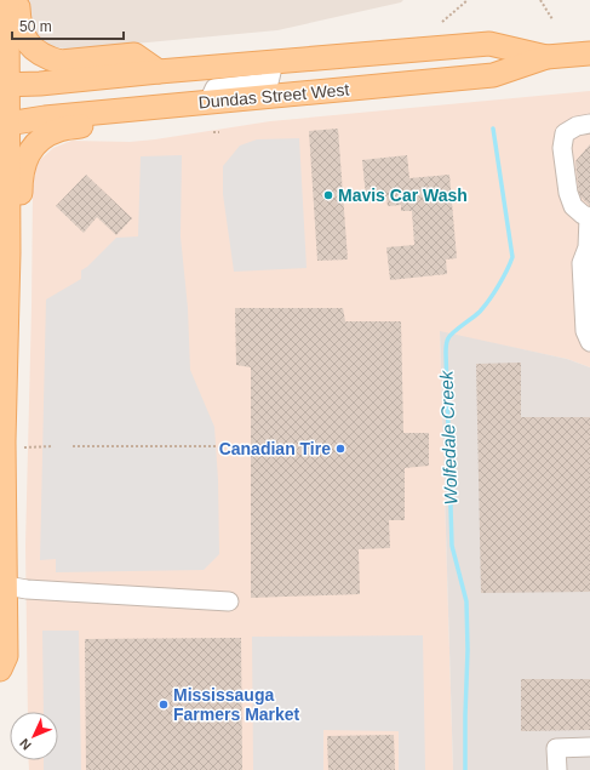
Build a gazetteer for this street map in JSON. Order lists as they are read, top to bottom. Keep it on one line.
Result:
{"streets":{"main road":["Dundas Street West"]},"water":["Wolfedale Creek"],"places":["Mavis Car Wash","Canadian Tire","Mississauga Farmers Market"],"scale_bar":"50 m","north":"bottom left"}
